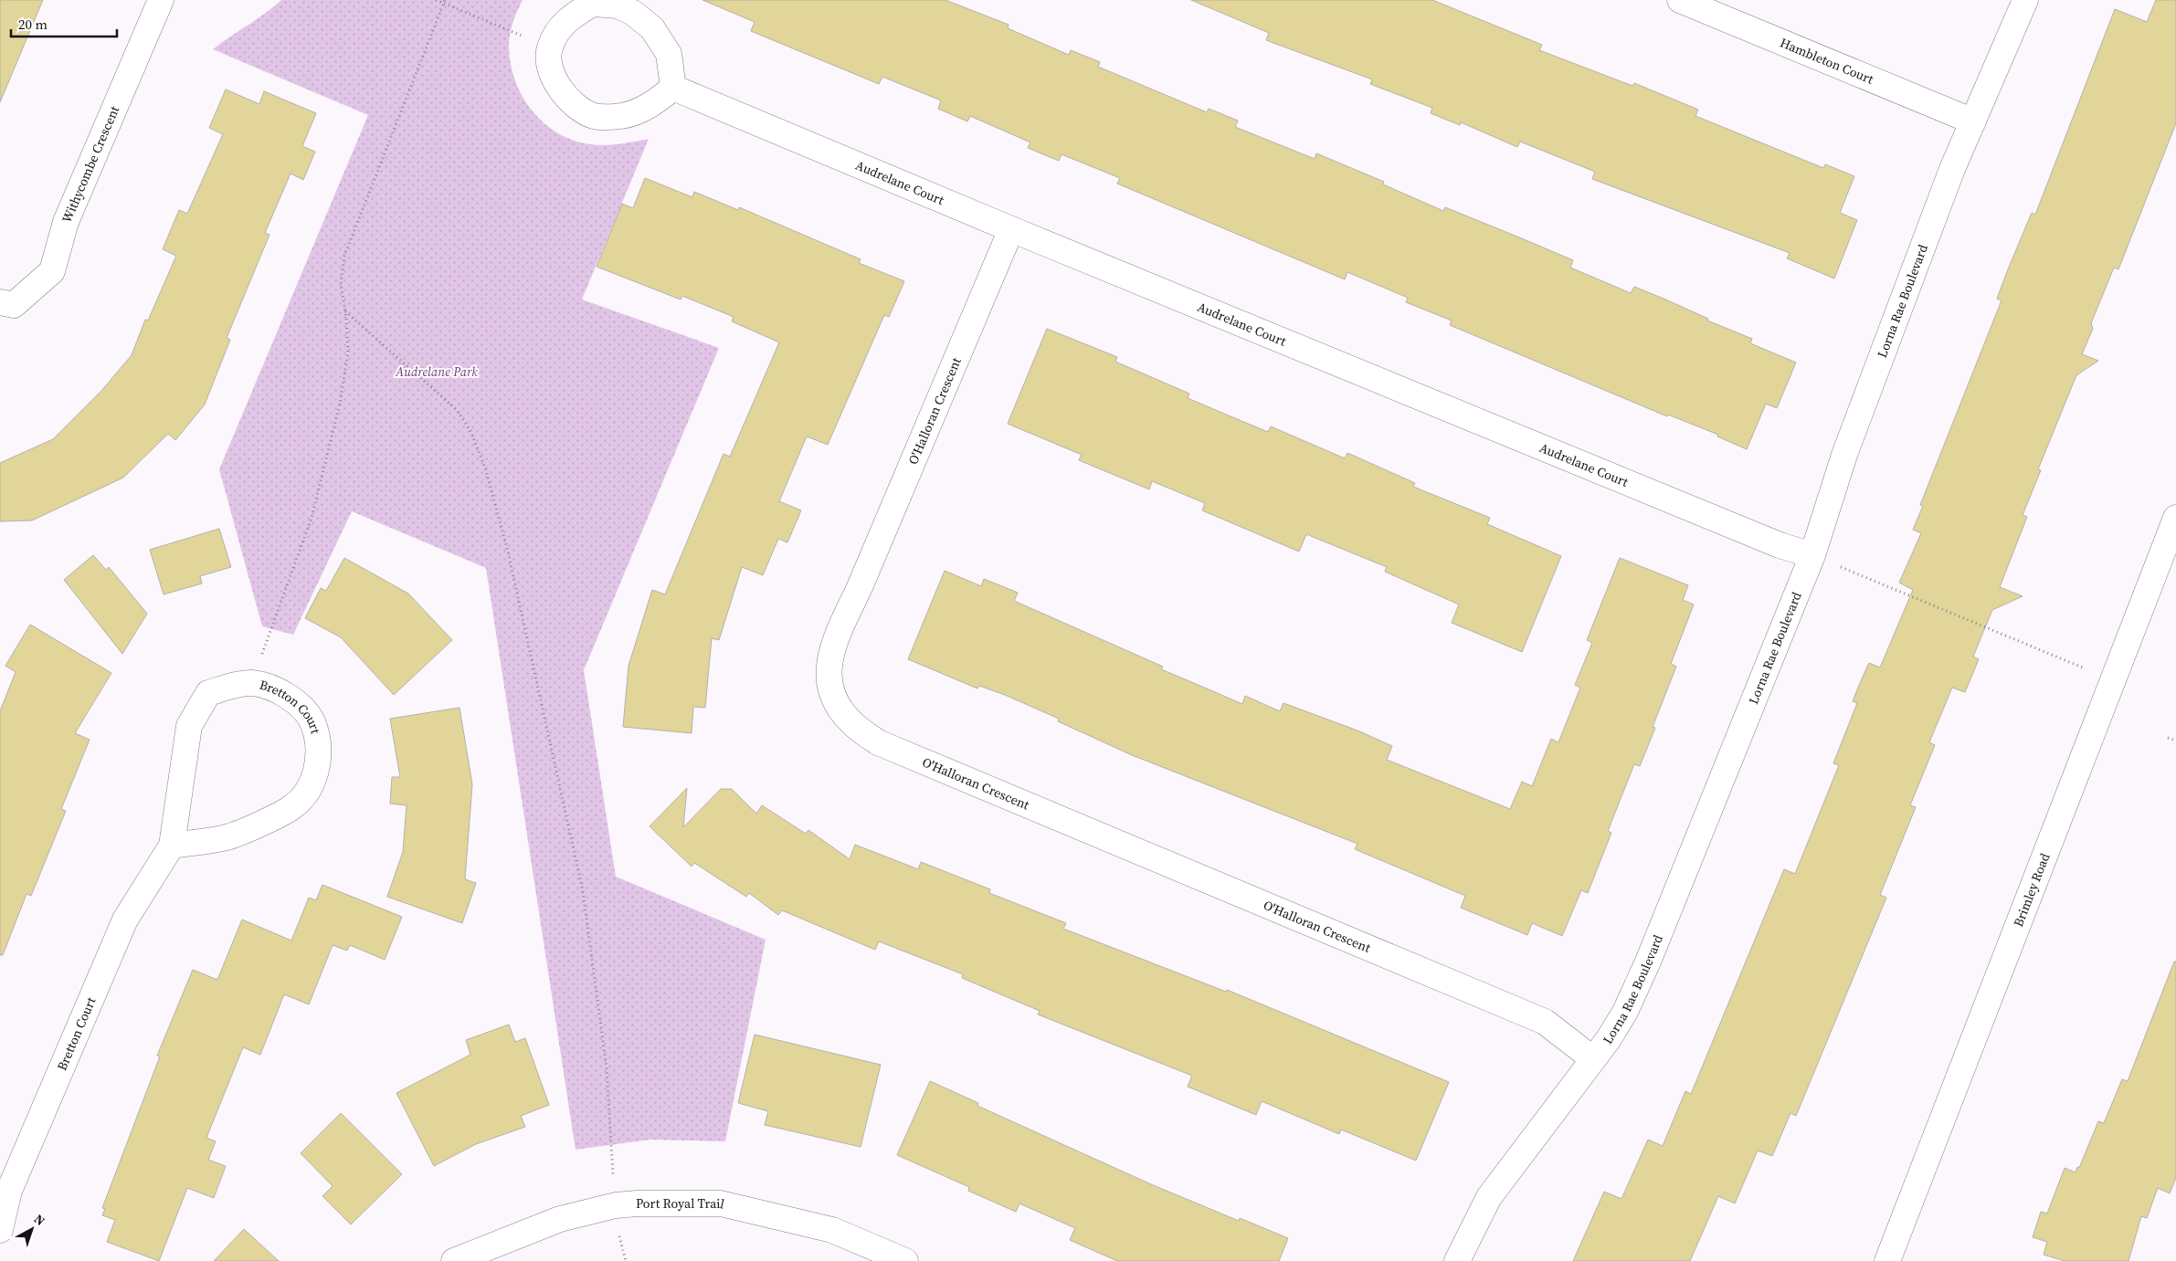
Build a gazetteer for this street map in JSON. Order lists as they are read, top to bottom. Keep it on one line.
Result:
{"streets":{"street":["Hambleton Court","Withycombe Crescent","Audrelane Court","Lorna Rae Boulevard","O'Halloran Crescent","Bretton Court","Brimley Road","Port Royal Trail"]},"crossings":[["Hambleton Court","Lorna Rae Boulevard"],["Audrelane Court","Lorna Rae Boulevard"],["Audrelane Court","O'Halloran Crescent"],["Lorna Rae Boulevard","O'Halloran Crescent"]],"parks":["Audrelane Park"],"scale_bar":"20 m","north":"top right"}
